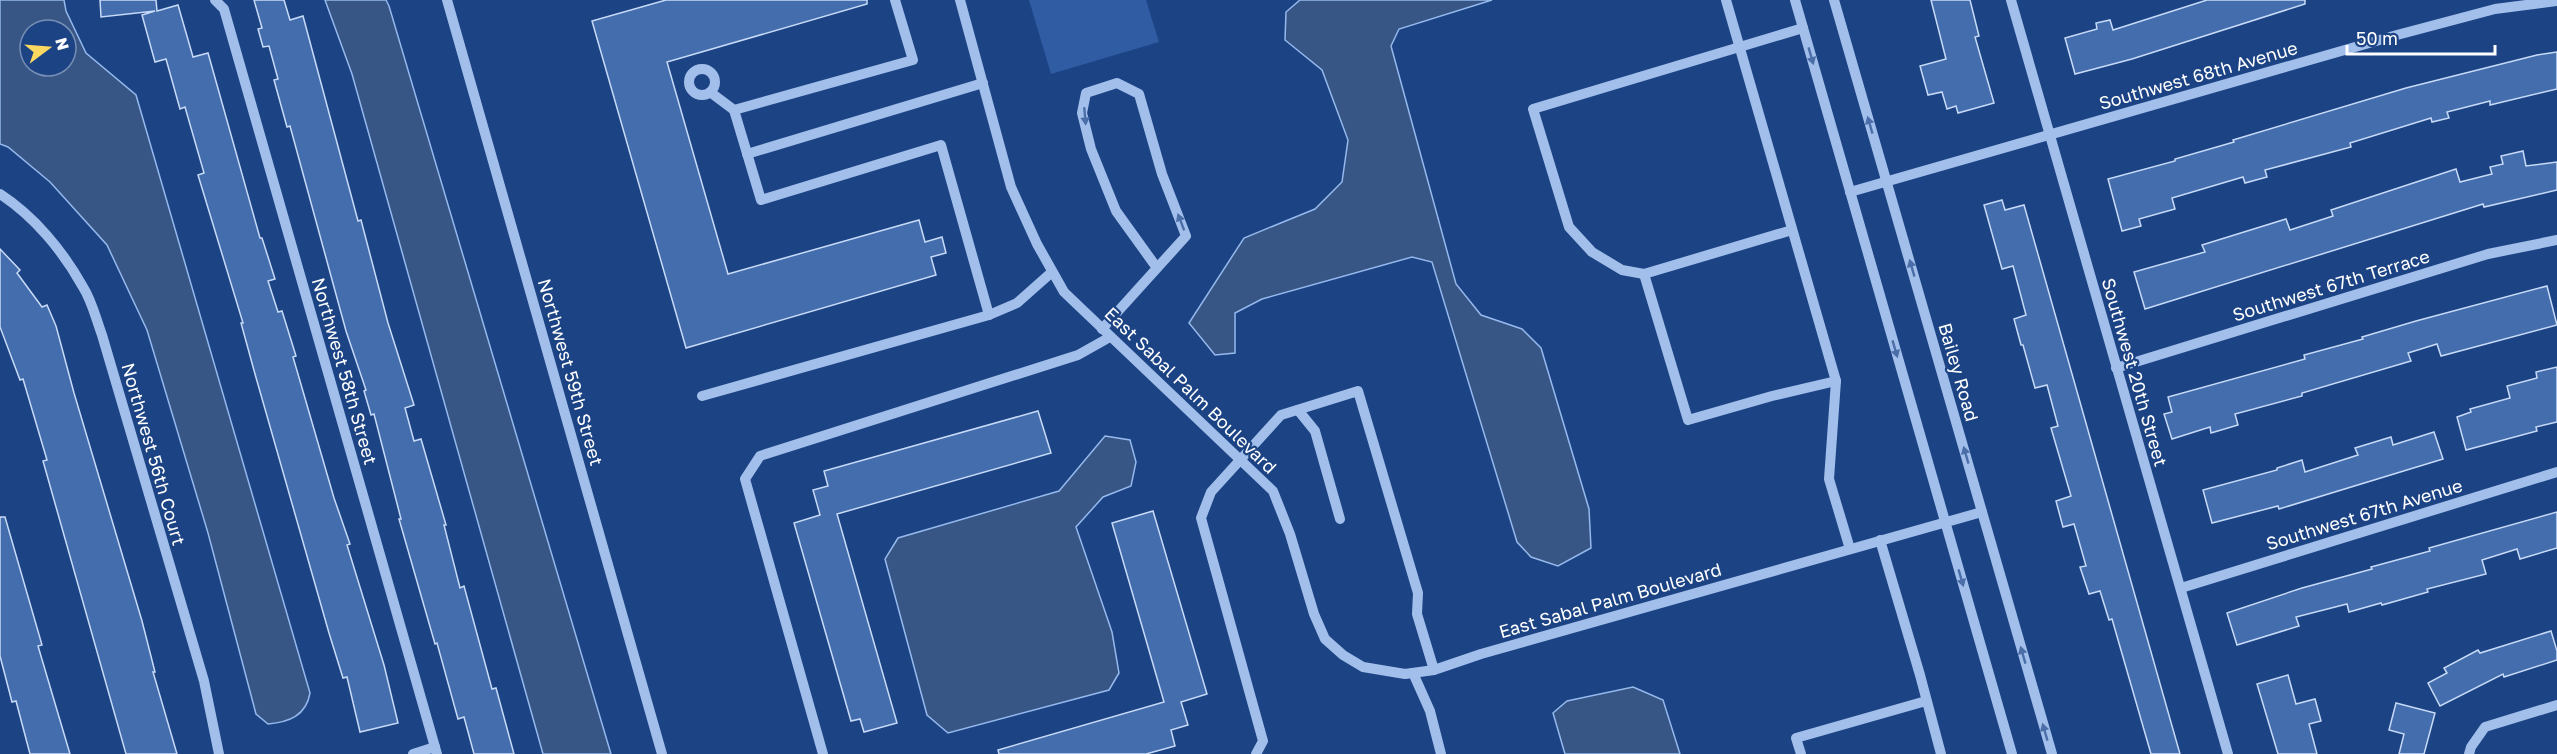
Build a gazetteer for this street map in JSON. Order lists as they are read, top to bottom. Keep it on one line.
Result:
{"streets":{"street":["Southwest 68th Avenue","Southwest 67th Terrace","Northwest 58th Street","Northwest 59th Street","Bailey Road","Southwest 20th Street","East Sabal Palm Boulevard","Northwest 56th Court","Southwest 67th Avenue"]},"crossings":[["Southwest 68th Avenue","Bailey Road"],["Southwest 68th Avenue","Southwest 20th Street"],["Southwest 67th Terrace","Southwest 20th Street"],["Bailey Road","East Sabal Palm Boulevard"],["Southwest 20th Street","Southwest 67th Avenue"]],"scale_bar":"50 m","north":"right"}
